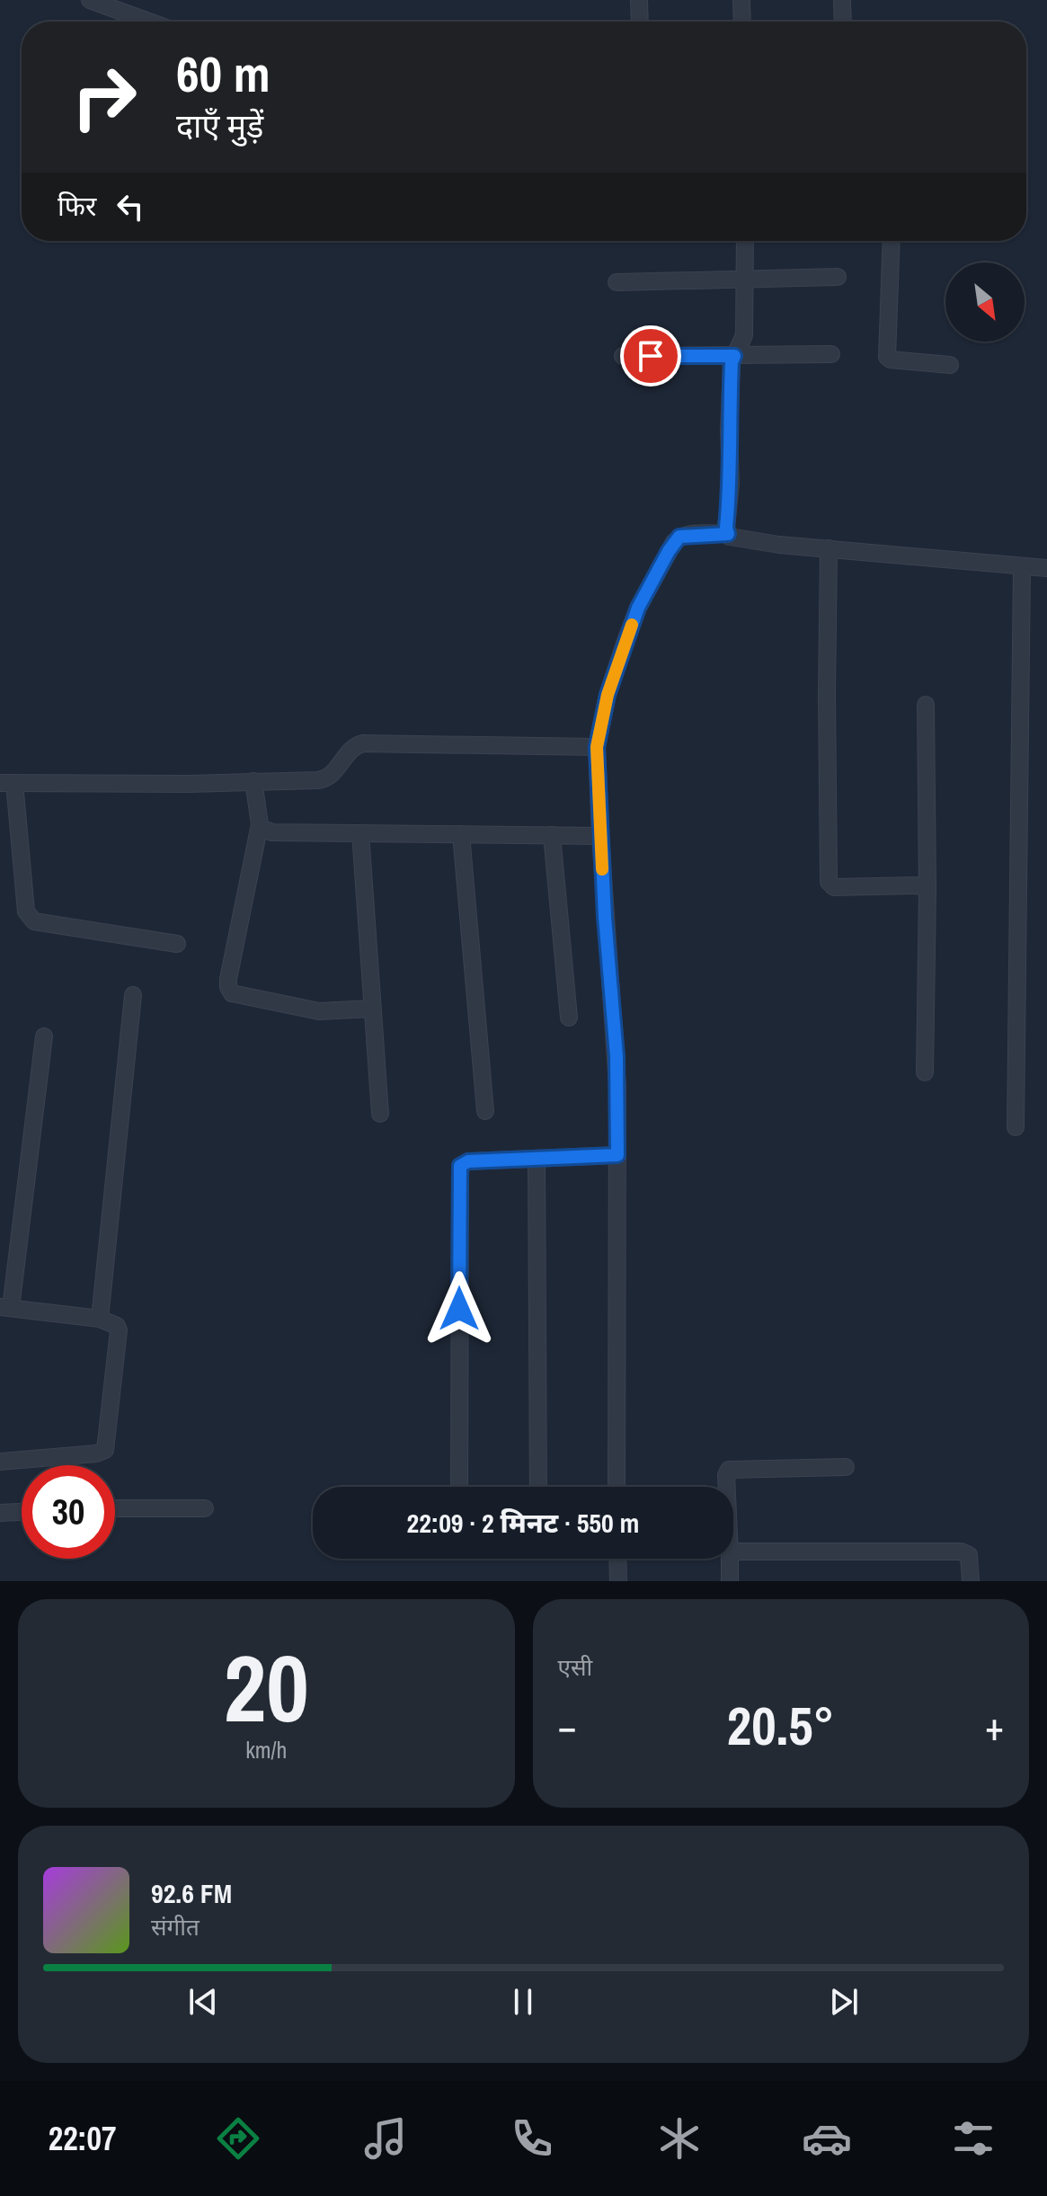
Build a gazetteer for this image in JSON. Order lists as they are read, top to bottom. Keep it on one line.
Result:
{"north":"bottom right","page":{"turn":["60 m","दाएँ मुड़ें"],"then":"फिर","limit":"30","trip":"22:09 · 2 मिनट · 550 m","tile":[["20","km/h"],"एसी"],"heat":["−","20.5°","+"],"song":["92.6 FM","संगीत"],"tabs":"22:07"}}
